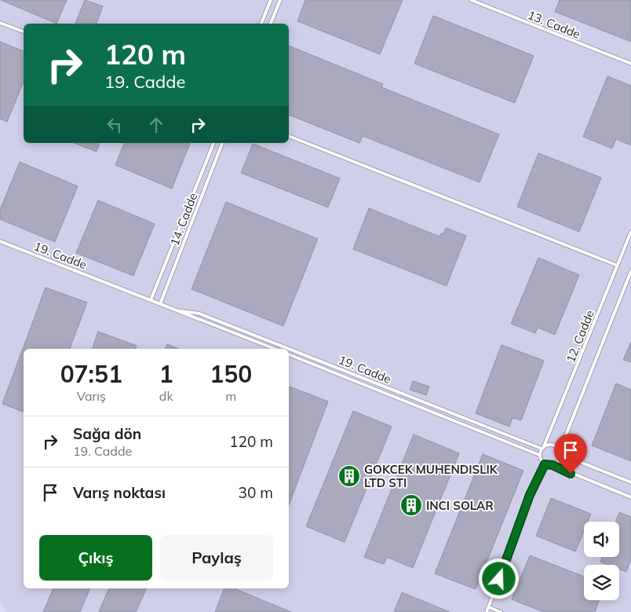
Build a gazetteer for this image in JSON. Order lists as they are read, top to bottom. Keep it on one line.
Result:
{"streets":{"lane":["13. Cadde","14. Cadde","19. Cadde","12. Cadde"]},"crossings":[["14. Cadde","19. Cadde"],["19. Cadde","12. Cadde"]],"places":{"building":["GOKCEK MUHENDISLIK LTD STI","INCI SOLAR"]},"page":{"turn":["120 m","19. Cadde"],"eta":["07:51","Varış","1","dk","150","m"],"list":[{"name":"Sağa dön","note":"19. Cadde","value":"120 m"},{"name":"Varış noktası","value":"30 m"}],"buttons":["Çıkış","Paylaş"]}}
